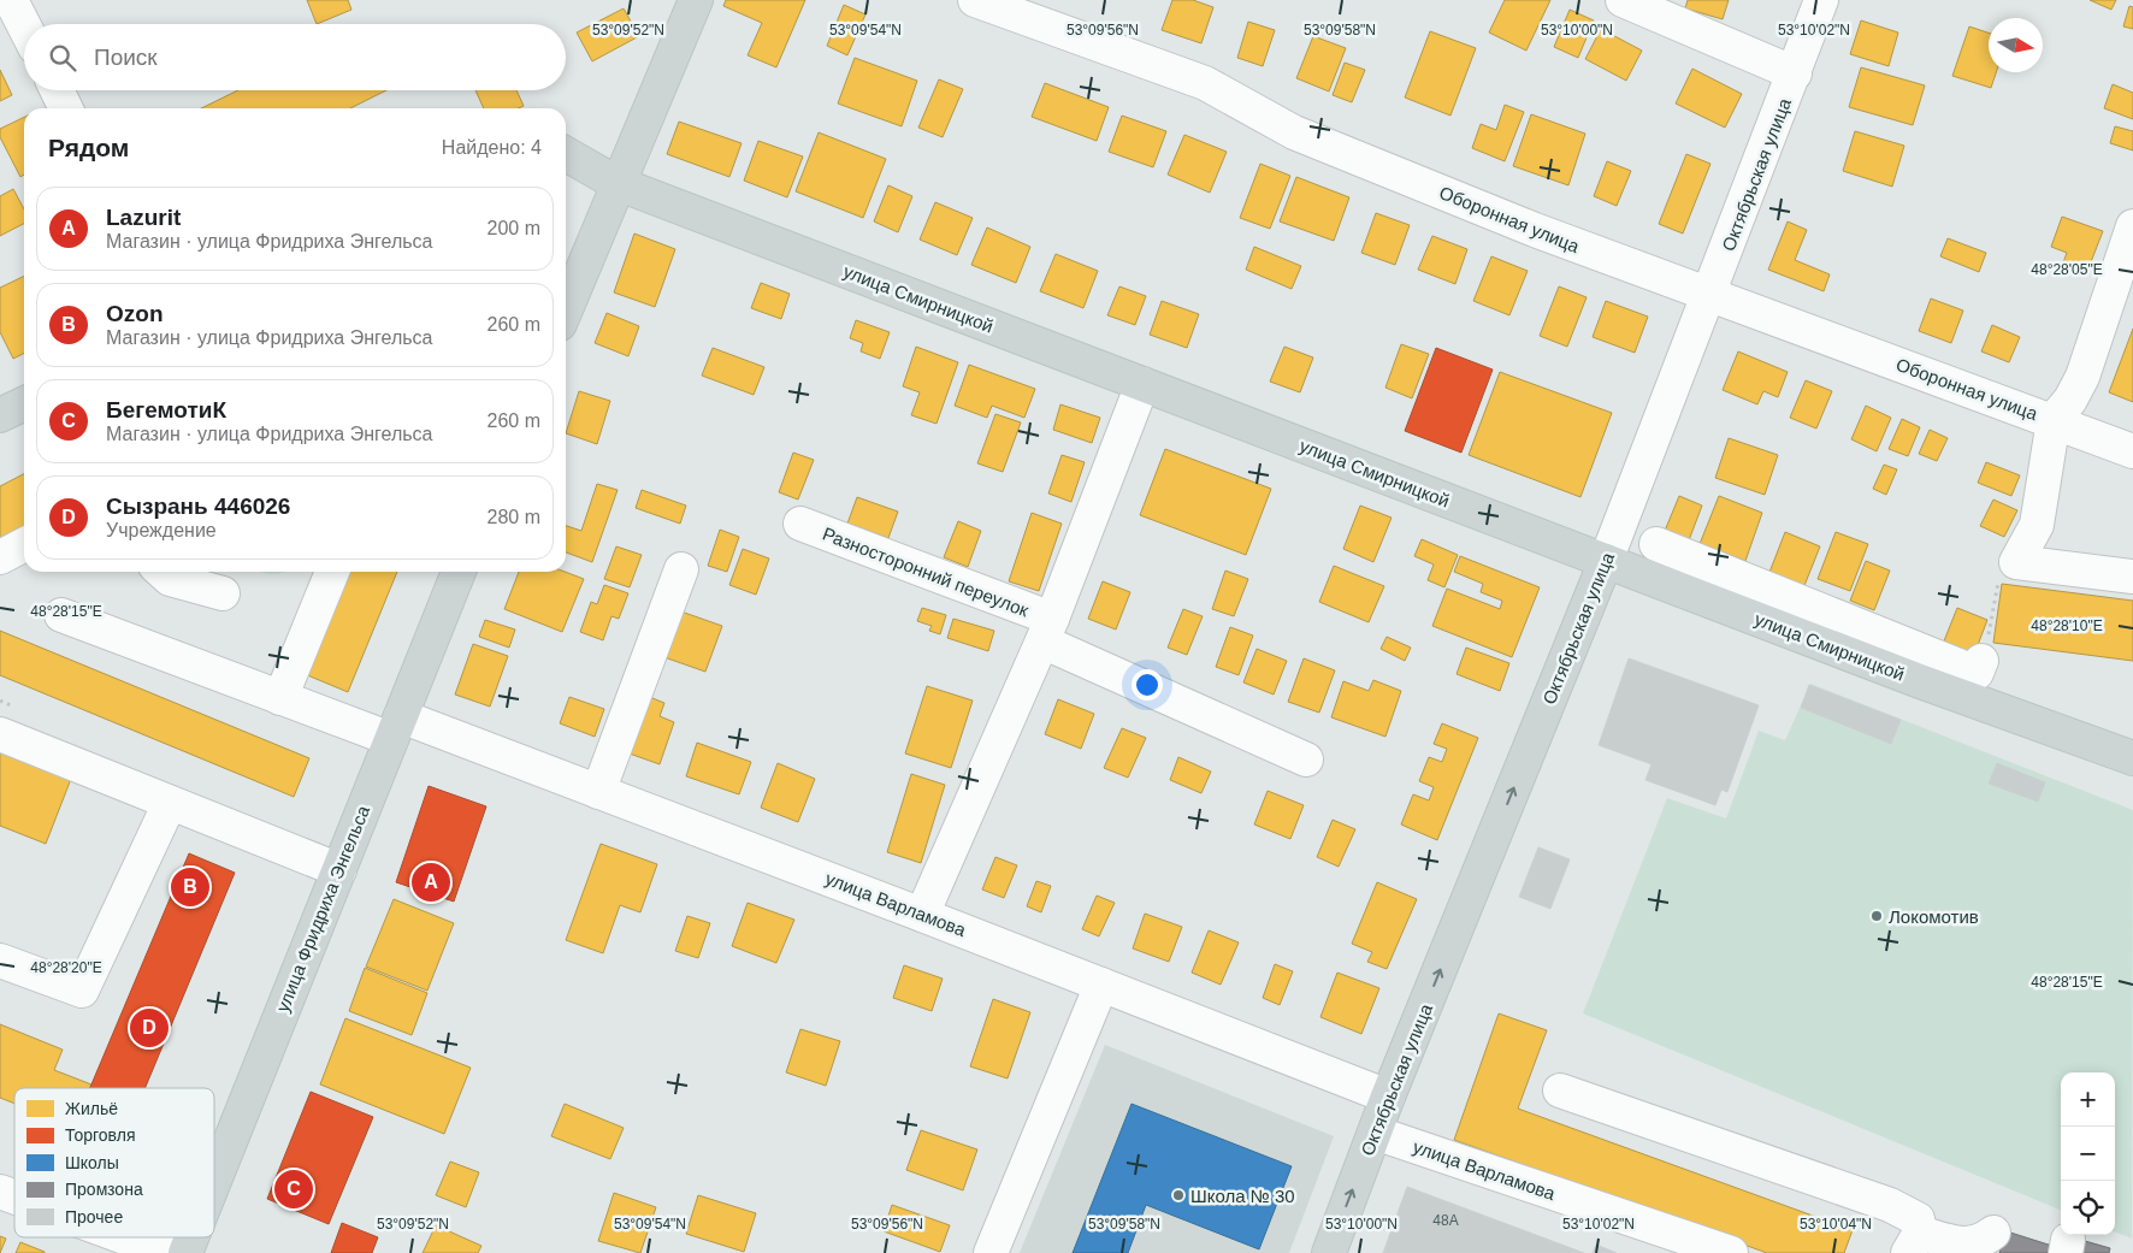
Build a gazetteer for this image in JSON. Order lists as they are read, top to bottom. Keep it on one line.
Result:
{"streets":{"main road":["Октябрьская улица","улица Смирницкой","улица Фридриха Энгельса"],"street":["Оборонная улица","Разносторонний переулок","улица Варламова"]},"crossings":[["Октябрьская улица","Оборонная улица"],["Октябрьская улица","улица Смирницкой"],["Октябрьская улица","улица Варламова"],["улица Варламова","улица Фридриха Энгельса"]],"one_way":["Октябрьская улица"],"places":["Локомотив","Школа № 30"],"house_numbers":["48А"],"legend":["Жильё","Торговля","Школы","Промзона","Прочее"],"north":"right","page":{"search":"Поиск","heading":["Рядом","Найдено: 4"],"list":[{"mark":"A","name":"Lazurit","note":"Магазин · улица Фридриха Энгельса","value":"200 m"},{"mark":"B","name":"Ozon","note":"Магазин · улица Фридриха Энгельса","value":"260 m"},{"mark":"C","name":"БегемотиК","note":"Магазин · улица Фридриха Энгельса","value":"260 m"},{"mark":"D","name":"Сызрань 446026","note":"Учреждение","value":"280 m"}],"pins":["A","B","D","C"],"map_buttons":["+","−"]},"coordinates":["53°09'52\"N","53°09'54\"N","53°09'56\"N","53°09'58\"N","53°10'00\"N","53°10'02\"N","48°28'05\"E","48°28'15\"E","48°28'10\"E","48°28'20\"E","53°10'04\"N"]}
